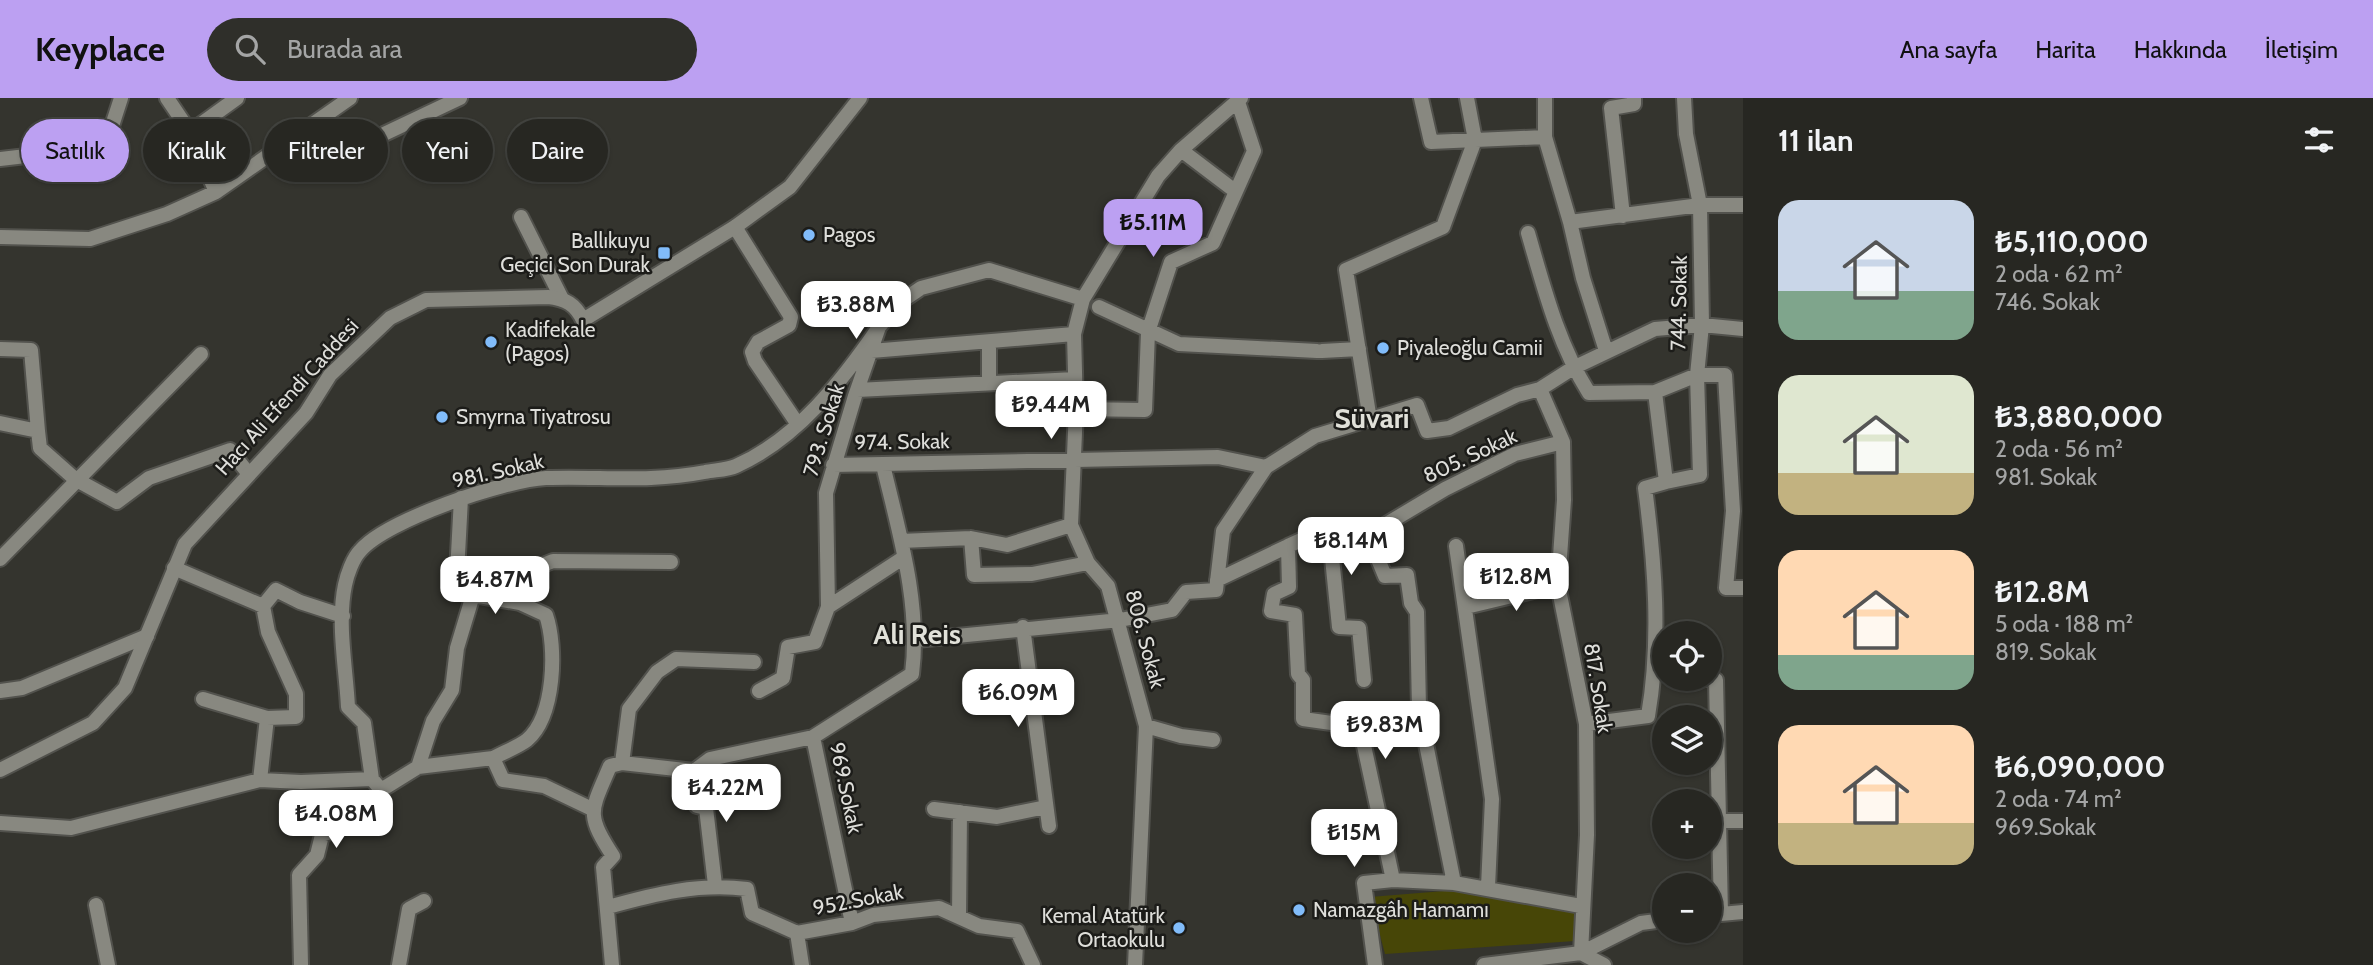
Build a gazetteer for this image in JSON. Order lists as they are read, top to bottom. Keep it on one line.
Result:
{"streets":{"street":["744. Sokak","Hacı Ali Efendi Caddesi","793. Sokak","974. Sokak","805. Sokak","981. Sokak","806. Sokak","817. Sokak","969.Sokak","952.Sokak"]},"crossings":[["793. Sokak","974. Sokak"],["793. Sokak","981. Sokak"],["793. Sokak","806. Sokak"],["974. Sokak","806. Sokak"],["974. Sokak","969.Sokak"],["805. Sokak","817. Sokak"],["969.Sokak","952.Sokak"]],"districts":["Süvari","Ali Reis"],"places":{"other":["Pagos","Kadifekale (Pagos)","Piyaleoğlu Camii","Smyrna Tiyatrosu","Namazgâh Hamamı","Kemal Atatürk Ortaokulu"],"transit":["Ballıkuyu Geçici Son Durak"]},"page":{"header":"Keyplace","search":"Burada ara","nav":["Ana sayfa","Harita","Hakkında","İletişim"],"heading":"11 ilan","chip":["Satılık","Kiralık","Filtreler","Yeni","Daire"],"list":[{"name":"₺5,110,000","note":"2 oda · 62 m² · 746. Sokak"},{"name":"₺3,880,000","note":"2 oda · 56 m² · 981. Sokak"},{"name":"₺12.8M","note":"5 oda · 188 m² · 819. Sokak"},{"name":"₺6,090,000","note":"2 oda · 74 m² · 969.Sokak"}],"price":["₺5.11M","₺3.88M","₺9.44M","₺8.14M","₺12.8M","₺4.87M","₺6.09M","₺9.83M","₺4.22M","₺4.08M","₺15M"],"map_buttons":["+","−"]}}
